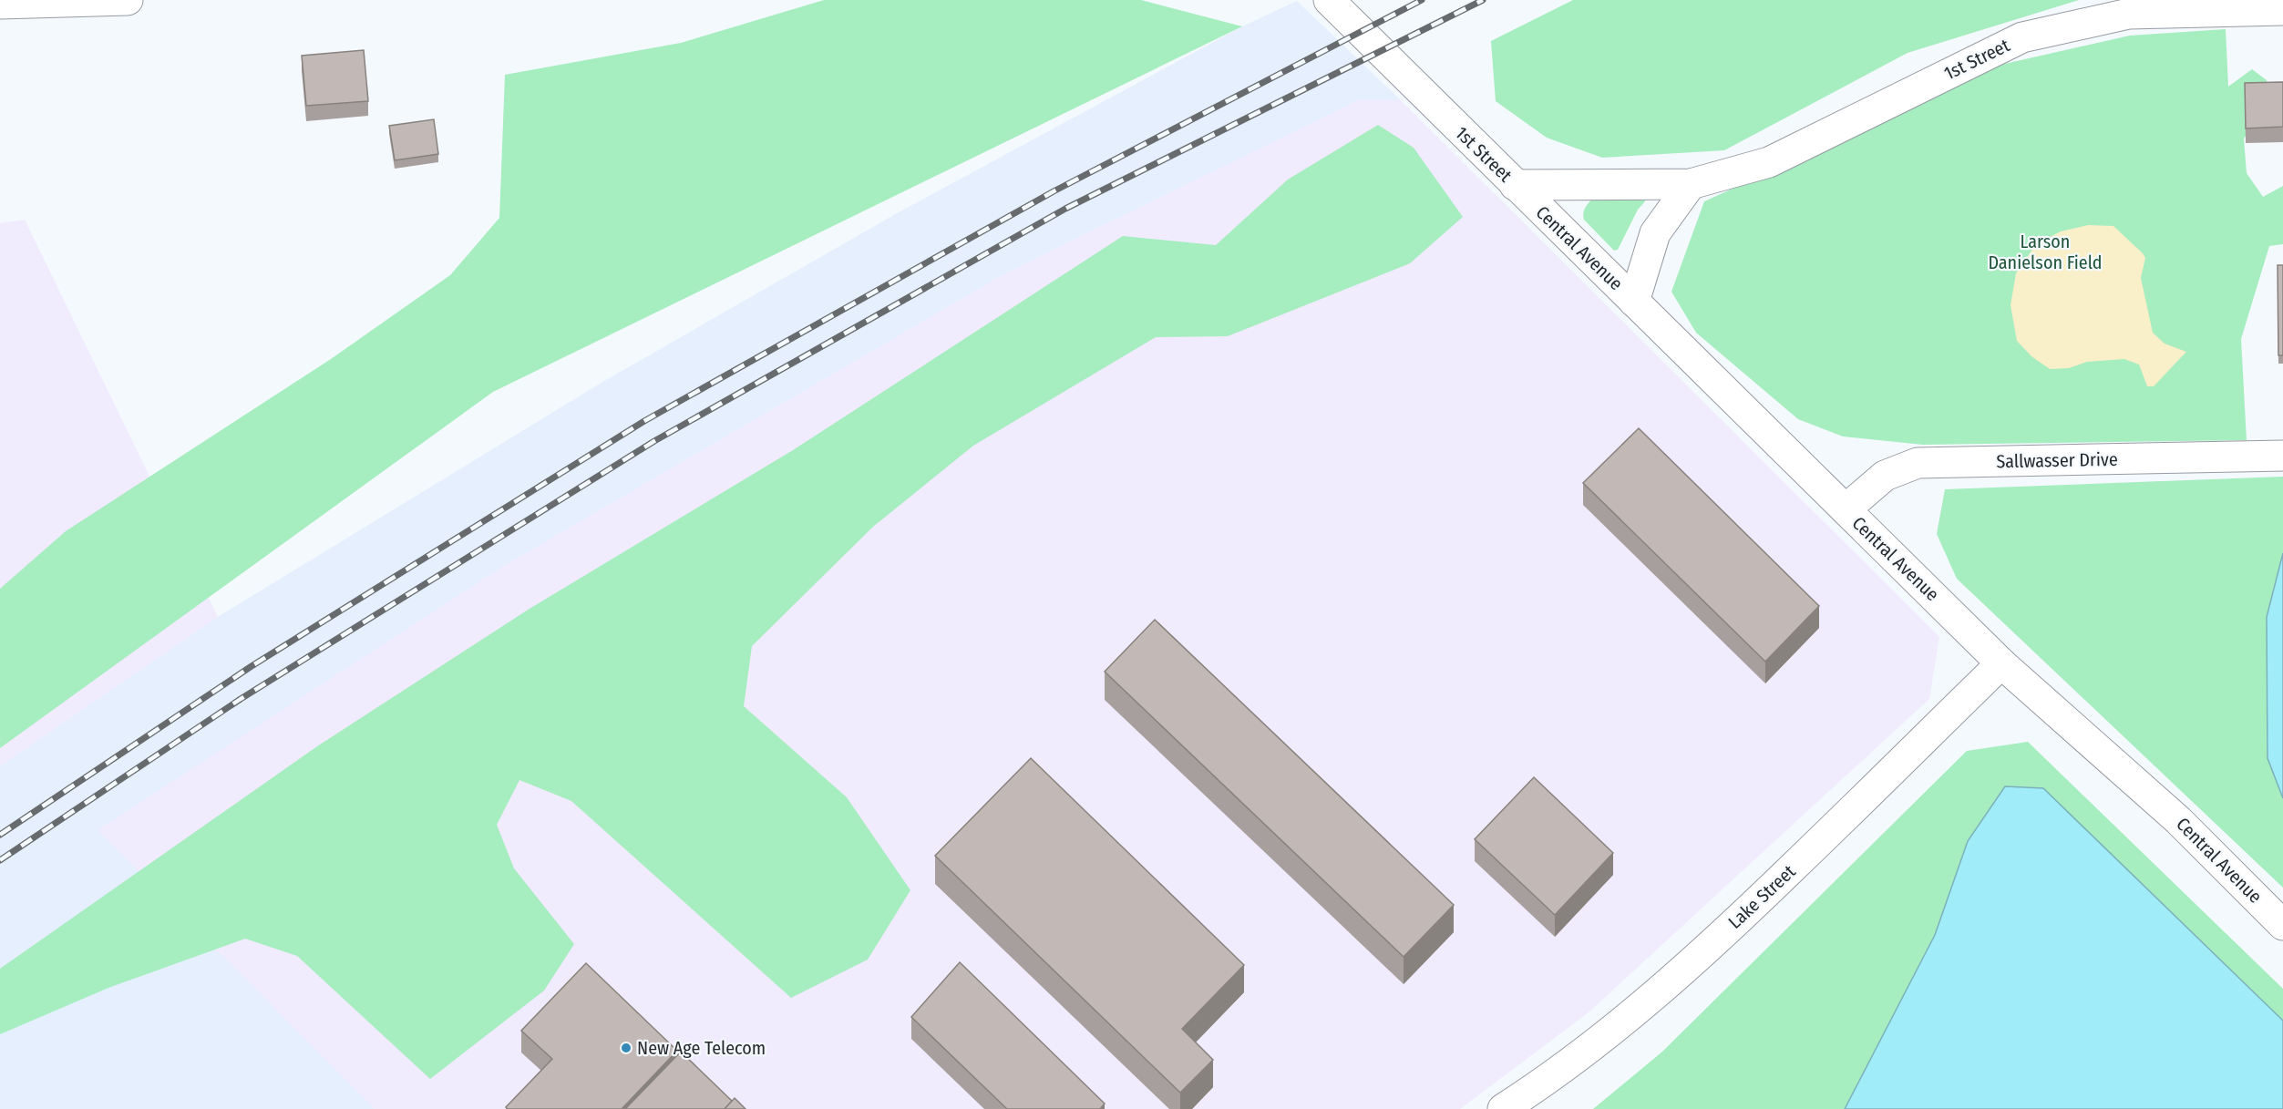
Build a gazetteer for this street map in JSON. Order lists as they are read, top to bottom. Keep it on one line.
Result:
{"streets":{"street":["1st Street","Central Avenue","Sallwasser Drive","Lake Street"]},"crossings":[["1st Street","Central Avenue"],["Central Avenue","Sallwasser Drive"],["Central Avenue","Lake Street"]],"parks":["Larson Danielson Field"],"places":["New Age Telecom"]}
